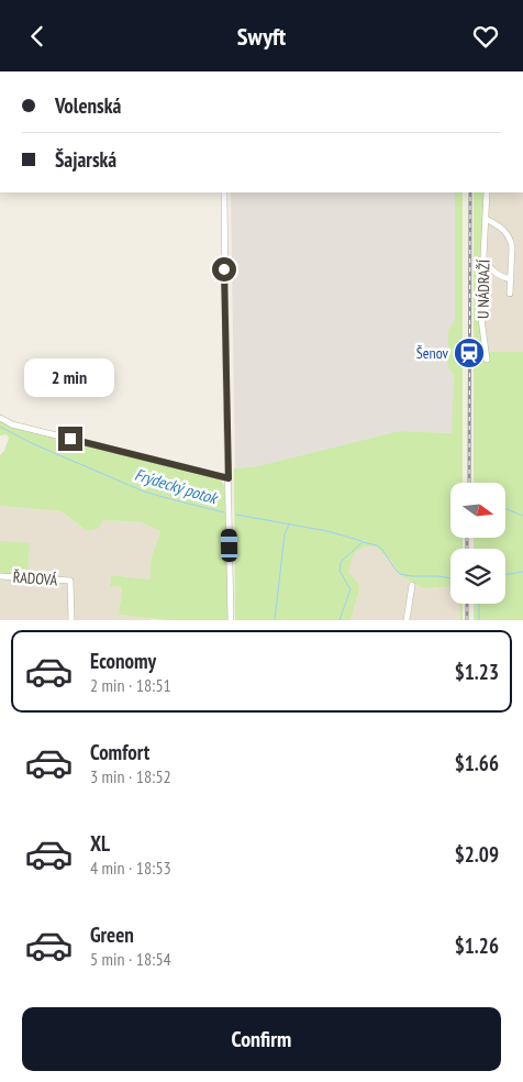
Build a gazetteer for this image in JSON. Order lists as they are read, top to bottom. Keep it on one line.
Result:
{"streets":{"street":["U NÁDRAŽÍ","ŘADOVÁ"]},"water":["Frýdecký potok"],"places":{"station":["Šenov"]},"north":"right","page":{"header":"Swyft","banner":["Volenská","Šajarská"],"bubble":"2 min","list":[{"name":"Economy","note":"2 min · 18:51","value":"$1.23"},{"name":"Comfort","note":"3 min · 18:52","value":"$1.66"},{"name":"XL","note":"4 min · 18:53","value":"$2.09"},{"name":"Green","note":"5 min · 18:54","value":"$1.26"}],"buttons":"Confirm"}}
